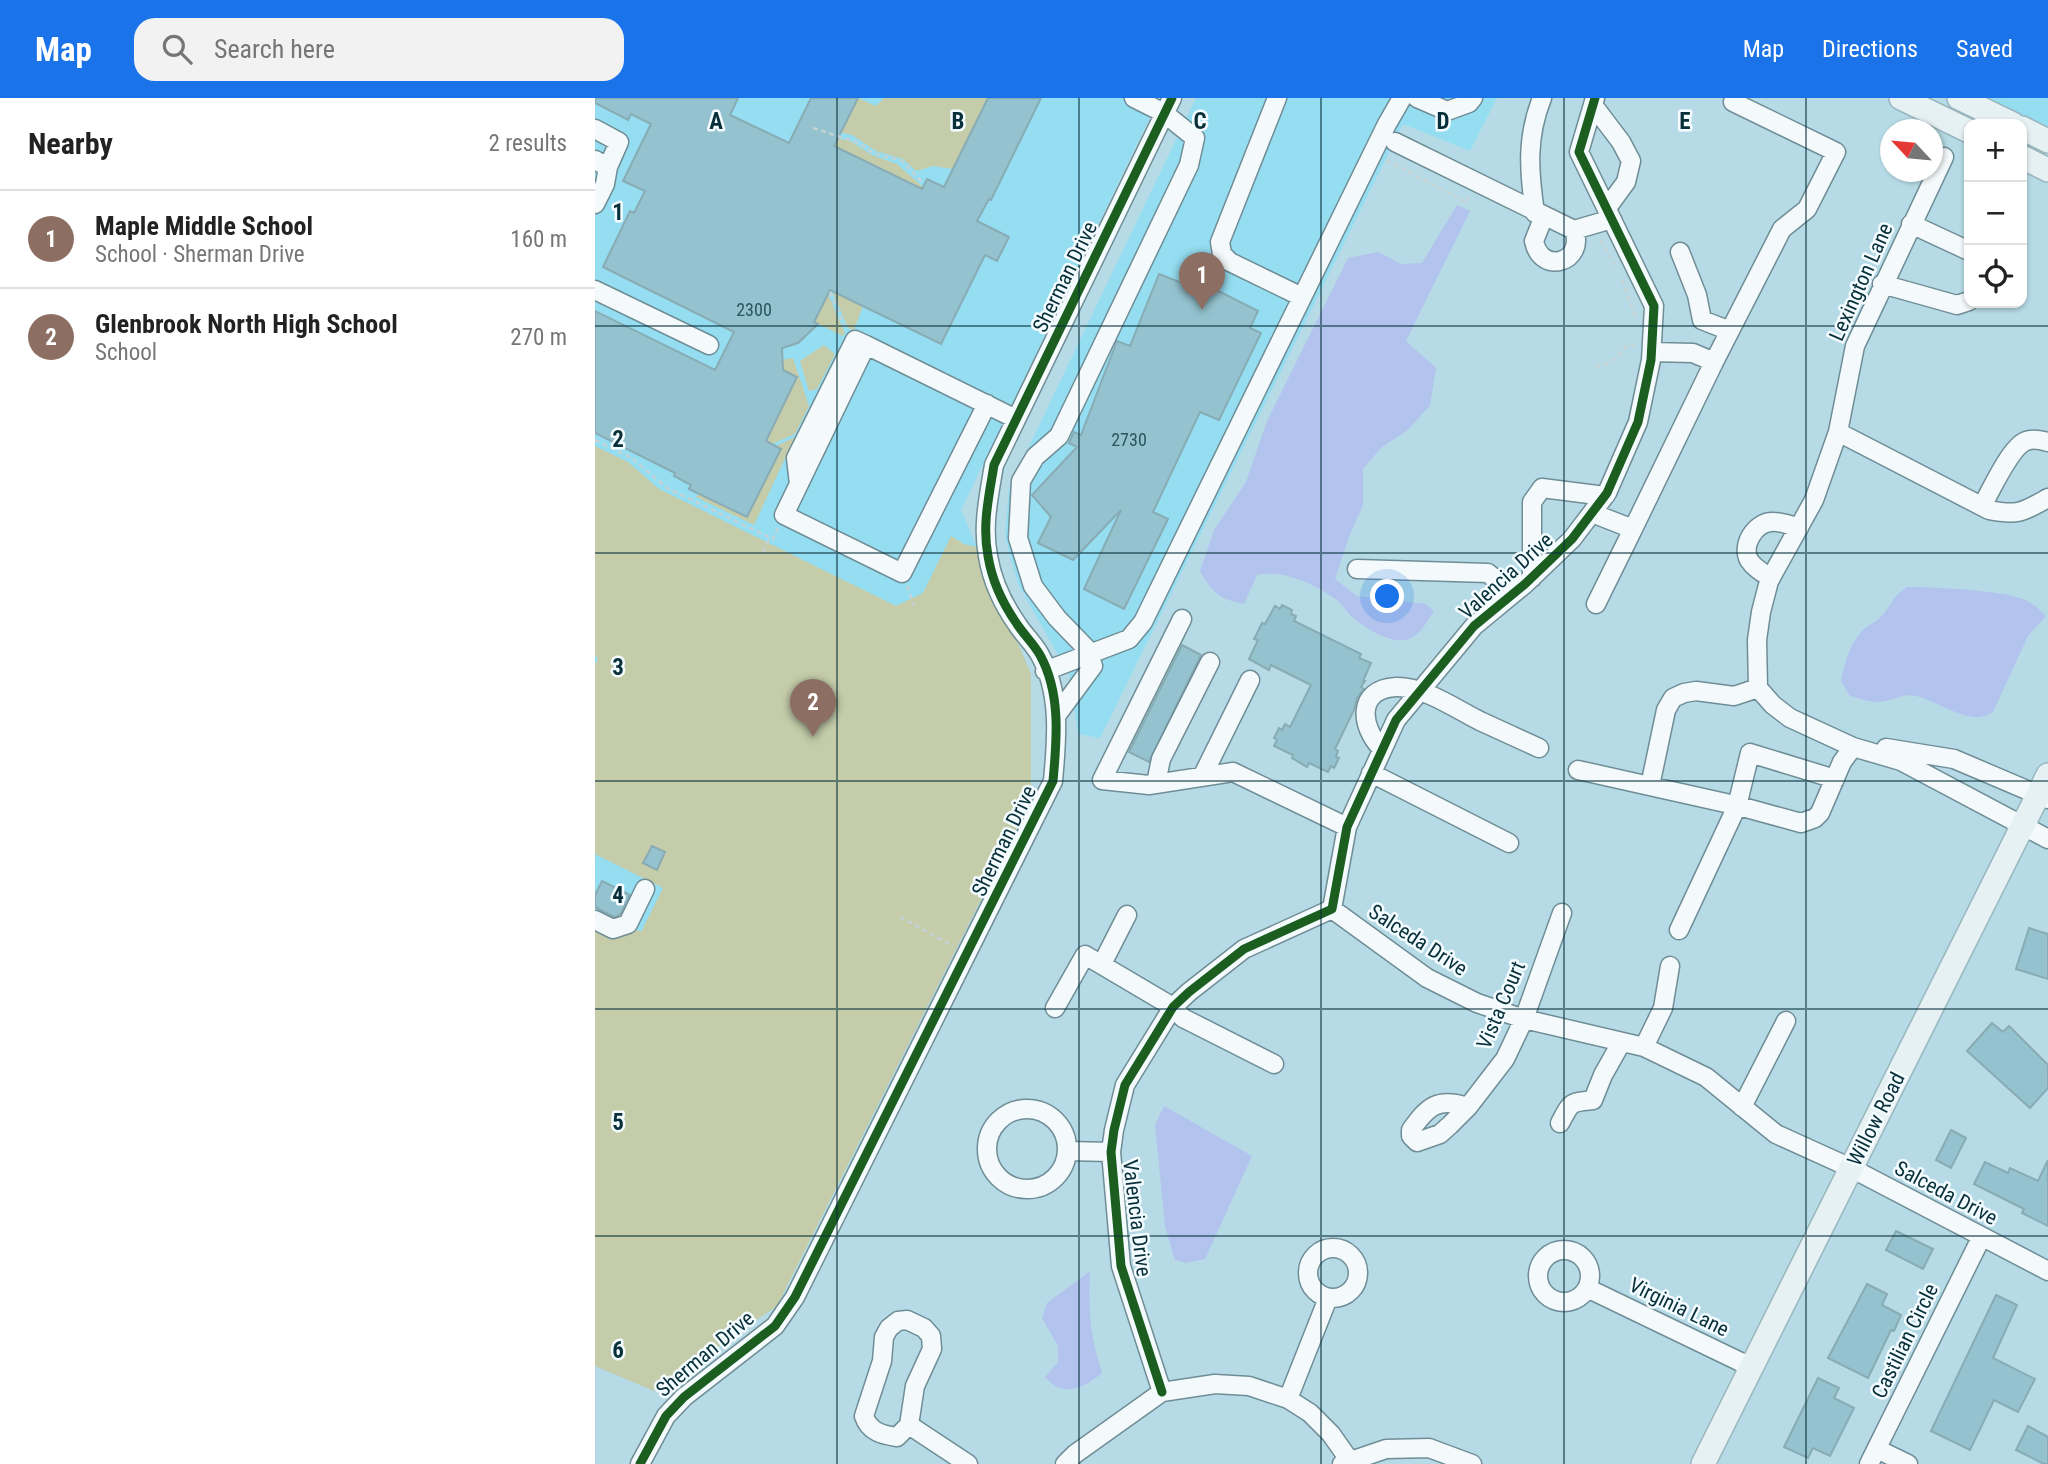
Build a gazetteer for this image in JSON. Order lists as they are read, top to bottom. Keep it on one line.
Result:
{"streets":{"main road":["Willow Road"],"street":["Sherman Drive","Lexington Lane","Valencia Drive","Salceda Drive","Vista Court","Virginia Lane","Castilian Circle"]},"crossings":[["Valencia Drive","Salceda Drive"],["Salceda Drive","Vista Court"],["Salceda Drive","Willow Road"],["Salceda Drive","Castilian Circle"],["Willow Road","Virginia Lane"]],"house_numbers":["2300","2730"],"north":"top left","page":{"header":"Map","search":"Search here","nav":["Map","Directions","Saved"],"heading":["Nearby","2 results"],"map_buttons":["+","−"],"list":[{"mark":"1","name":"Maple Middle School","note":"School · Sherman Drive","value":"160 m"},{"mark":"2","name":"Glenbrook North High School","note":"School","value":"270 m"}],"pins":["1","2"]},"grid":{"columns":["A","B","C","D","E"],"rows":["1","2","3","4","5","6"]}}
